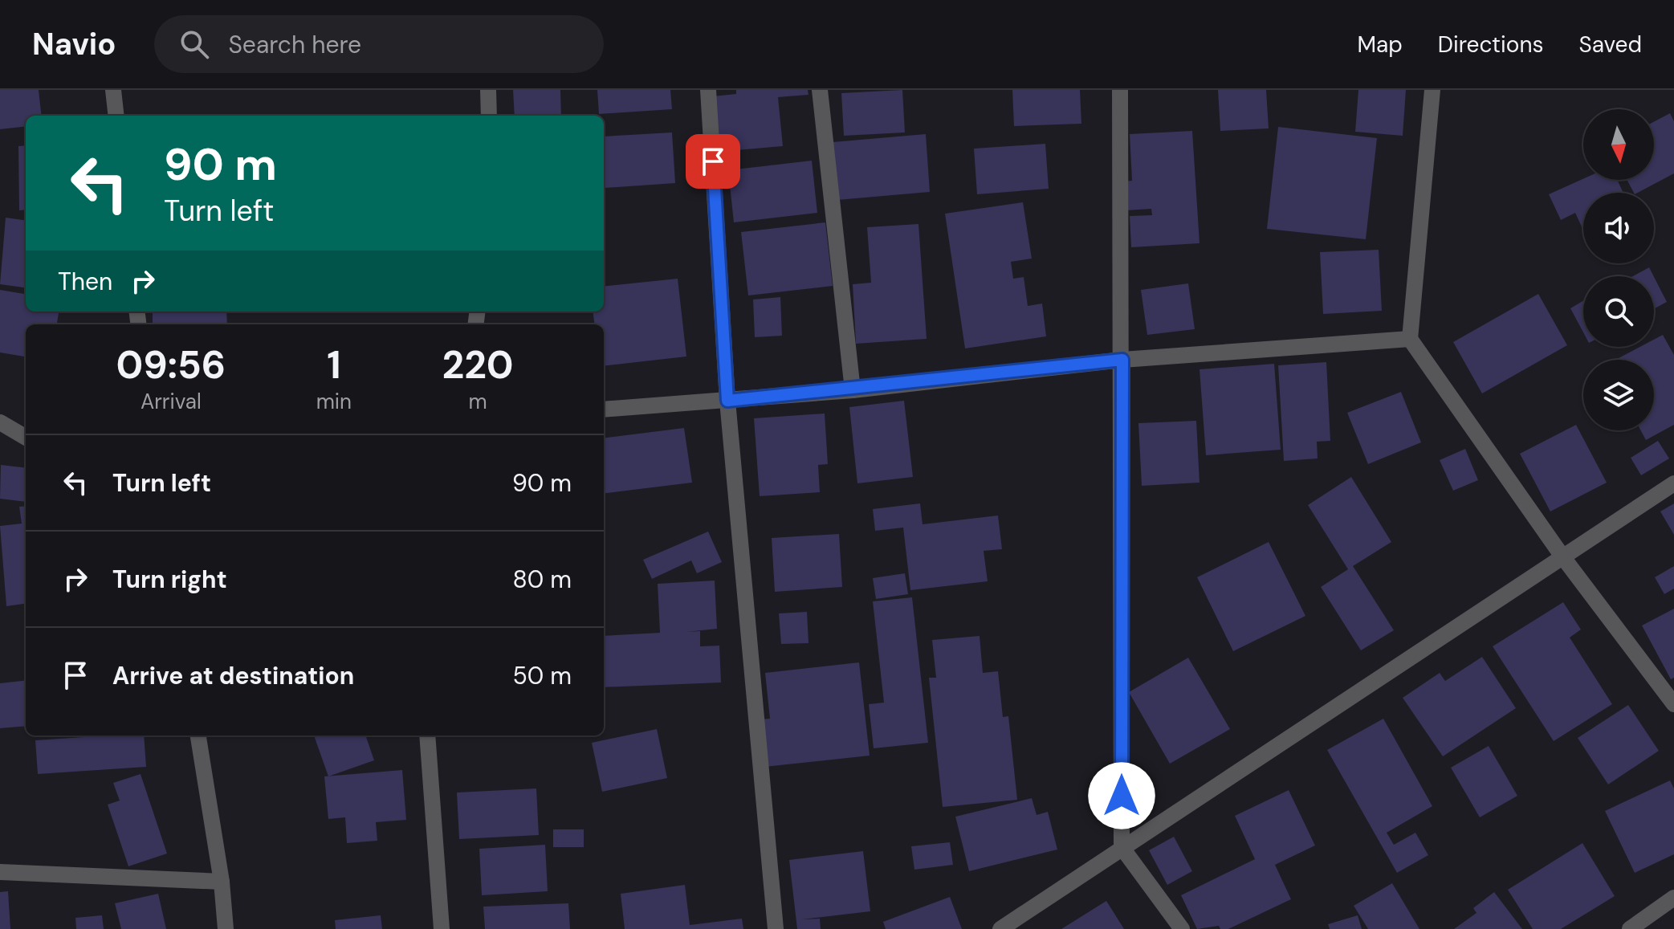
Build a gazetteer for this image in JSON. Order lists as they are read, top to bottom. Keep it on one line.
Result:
{"north":"bottom","page":{"header":"Navio","search":"Search here","nav":["Map","Directions","Saved"],"turn":["90 m","Turn left"],"then":"Then","eta":["09:56","Arrival","1","min","220","m"],"list":[{"name":"Turn left","value":"90 m"},{"name":"Turn right","value":"80 m"},{"name":"Arrive at destination","value":"50 m"}]}}
